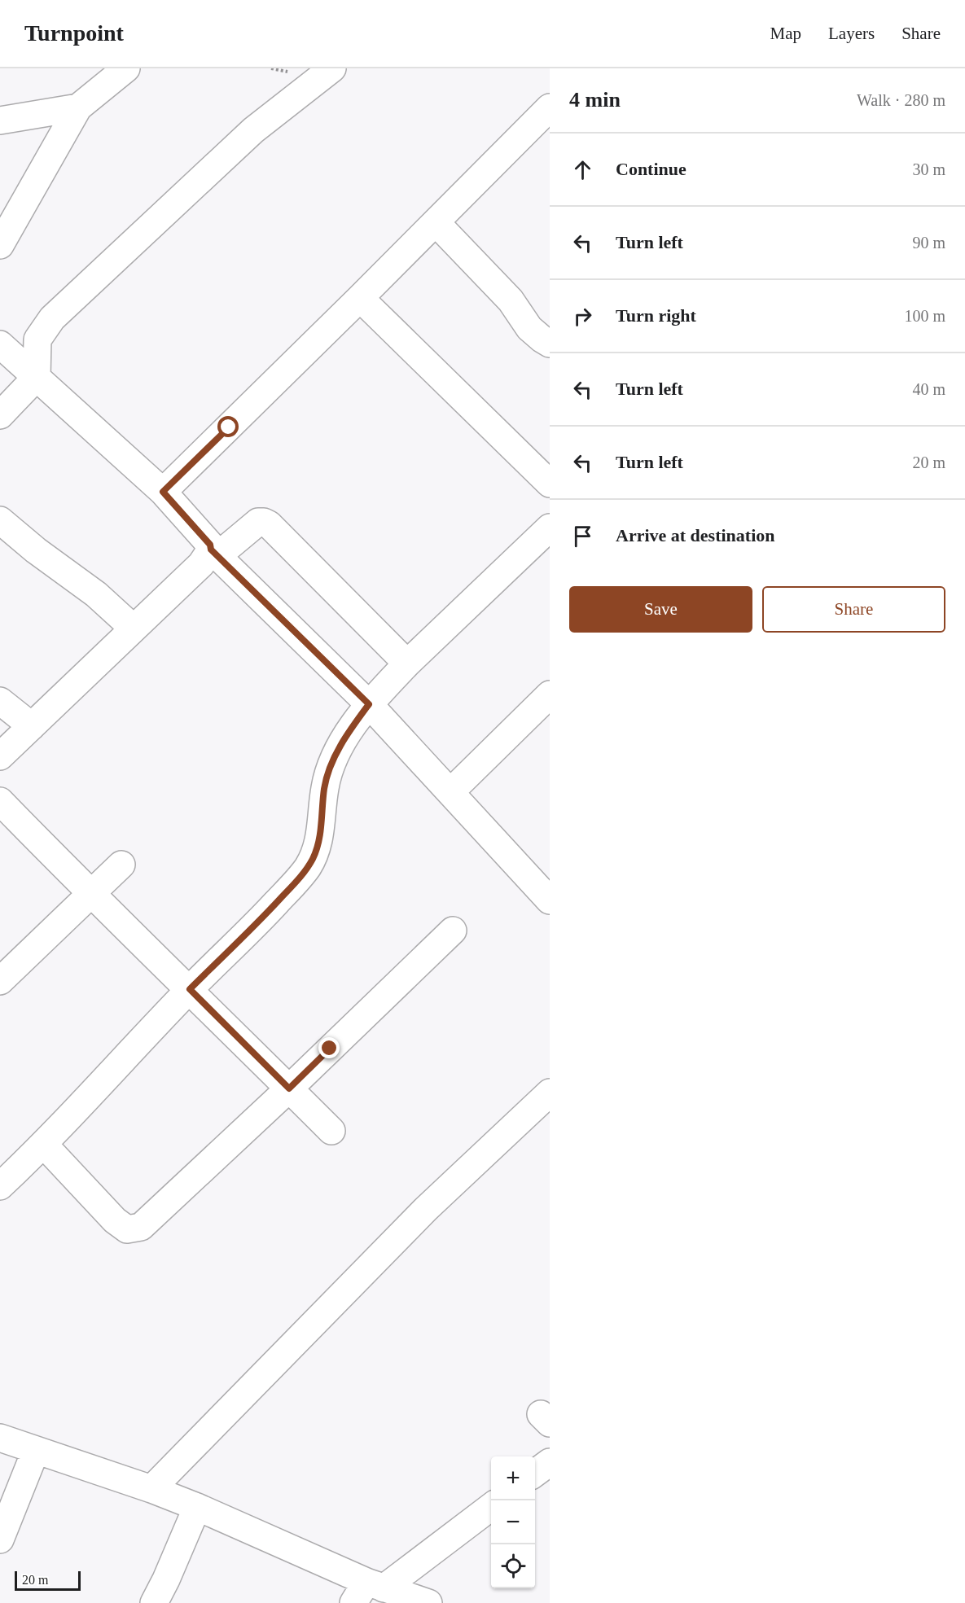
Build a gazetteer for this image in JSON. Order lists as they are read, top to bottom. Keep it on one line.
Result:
{"scale_bar":"20 m","page":{"header":"Turnpoint","nav":["Map","Layers","Share"],"heading":["4 min","Walk · 280 m"],"list":[["Continue","30 m"],["Turn left","90 m"],["Turn right","100 m"],["Turn left","40 m"],["Turn left","20 m"],"Arrive at destination"],"buttons":["Save","Share"],"map_buttons":["+","−"],"scale":"20 m"}}
